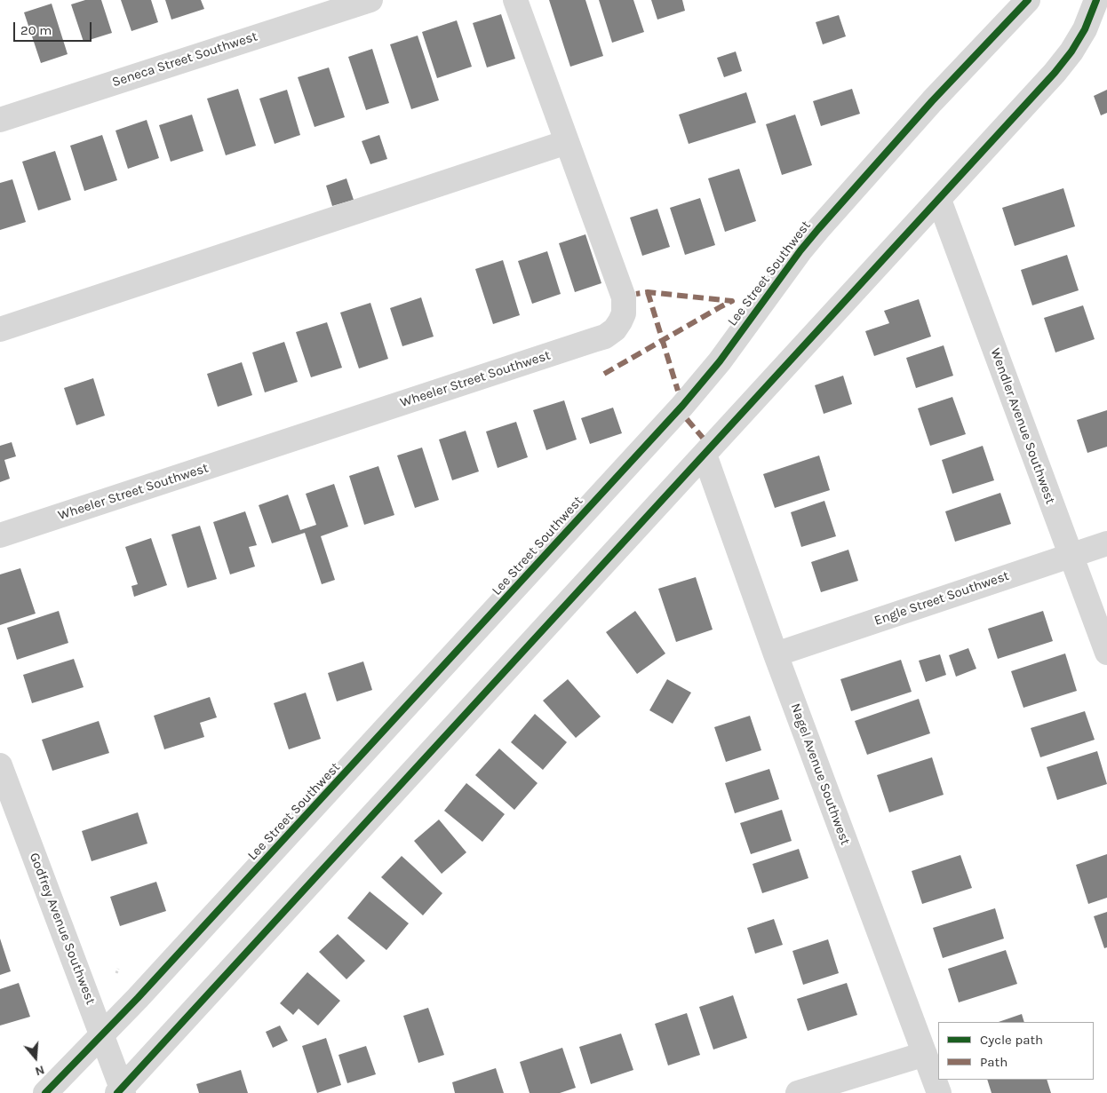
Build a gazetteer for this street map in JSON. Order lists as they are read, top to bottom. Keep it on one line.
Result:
{"streets":{"street":["Seneca Street Southwest","Lee Street Southwest","Wheeler Street Southwest","Wendler Avenue Southwest","Engle Street Southwest","Nagel Avenue Southwest","Godfrey Avenue Southwest"]},"crossings":[["Lee Street Southwest","Godfrey Avenue Southwest"],["Wendler Avenue Southwest","Engle Street Southwest"],["Engle Street Southwest","Nagel Avenue Southwest"]],"legend":["Cycle path","Path"],"scale_bar":"20 m","north":"bottom"}
